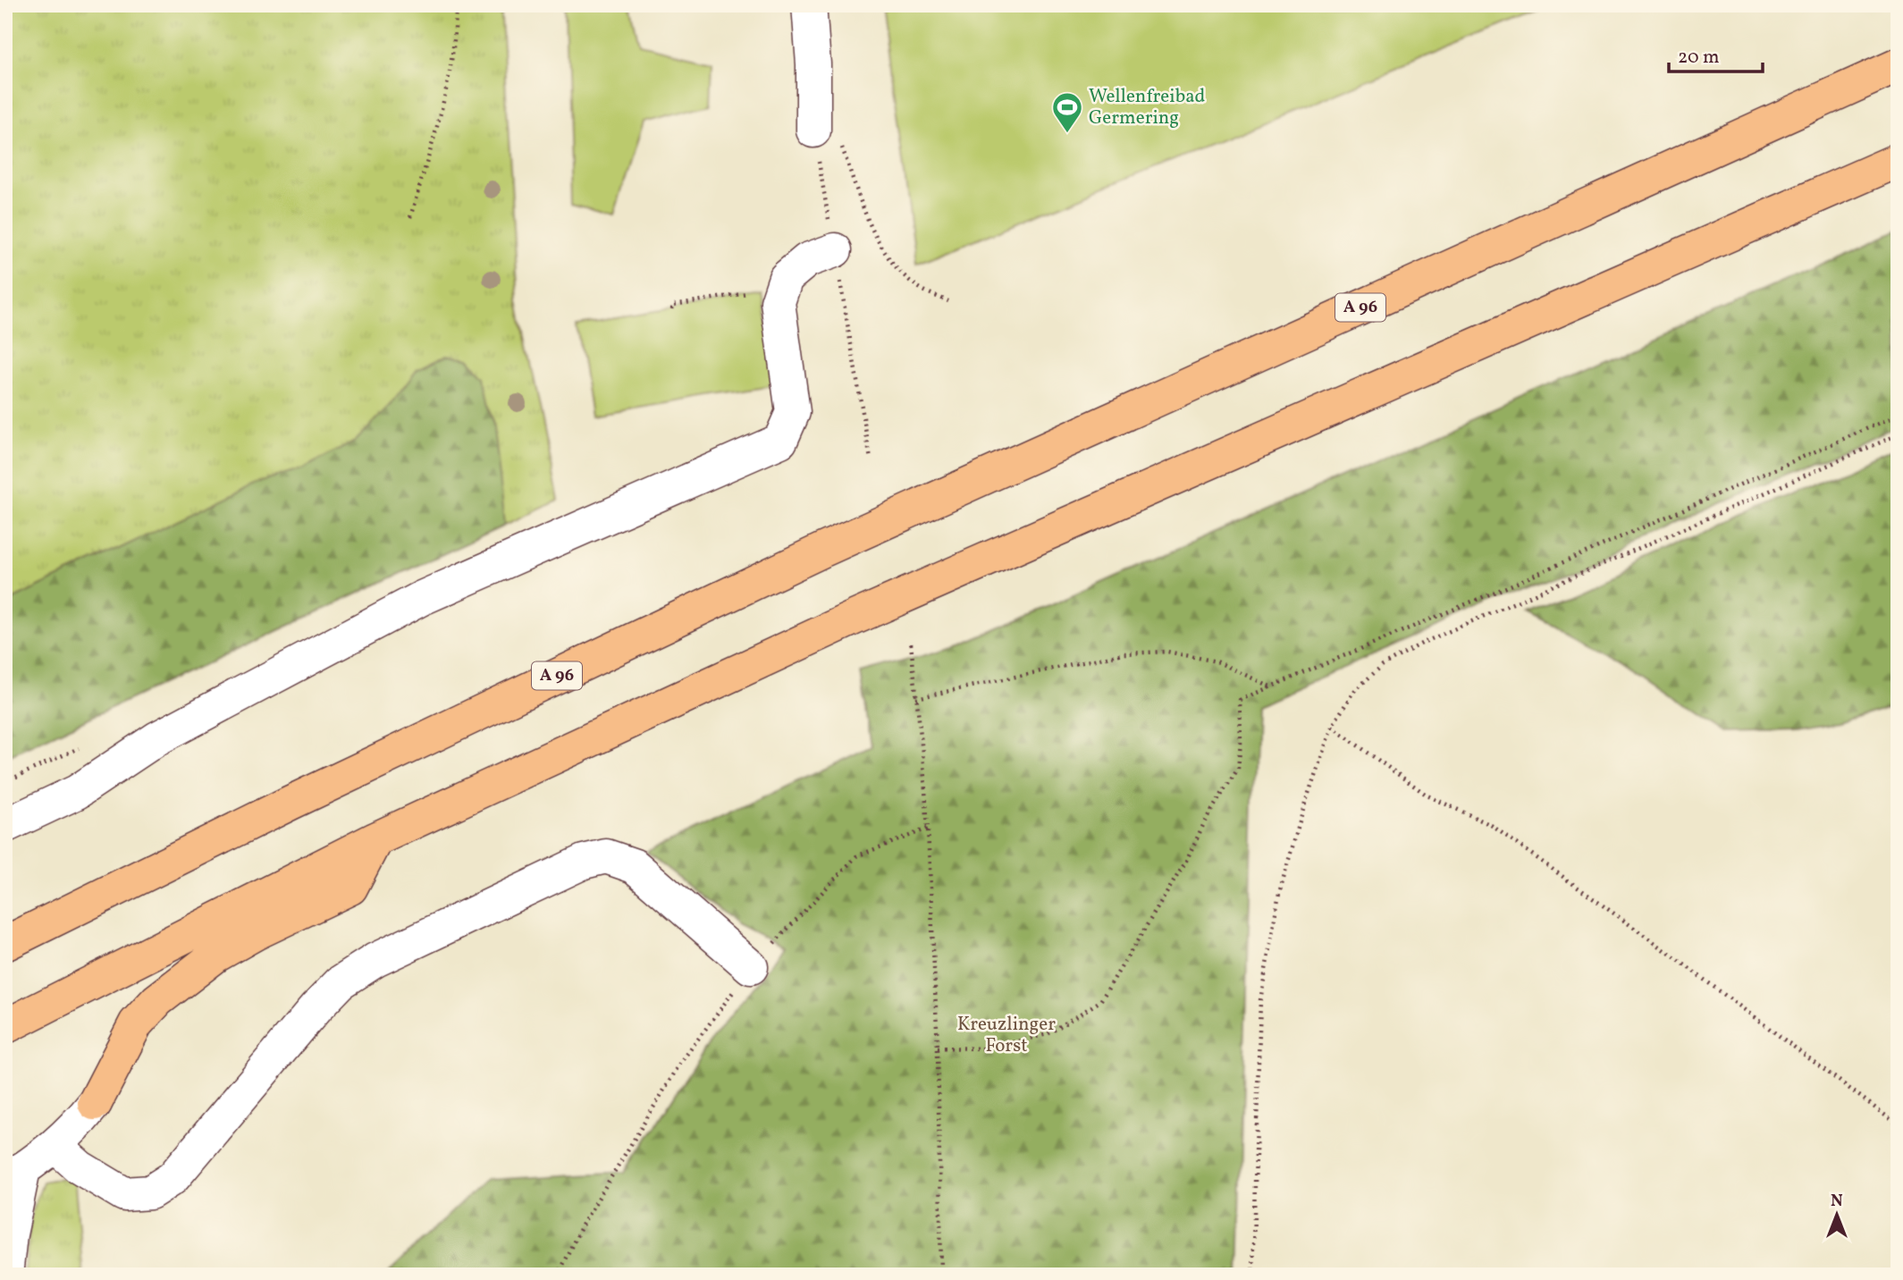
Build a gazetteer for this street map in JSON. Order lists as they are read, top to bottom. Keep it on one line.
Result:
{"streets":{"highway":["A 96"]},"parks":["Kreuzlinger Forst"],"places":{"sports":["Wellenfreibad Germering"]},"scale_bar":"20 m","north":"top"}
